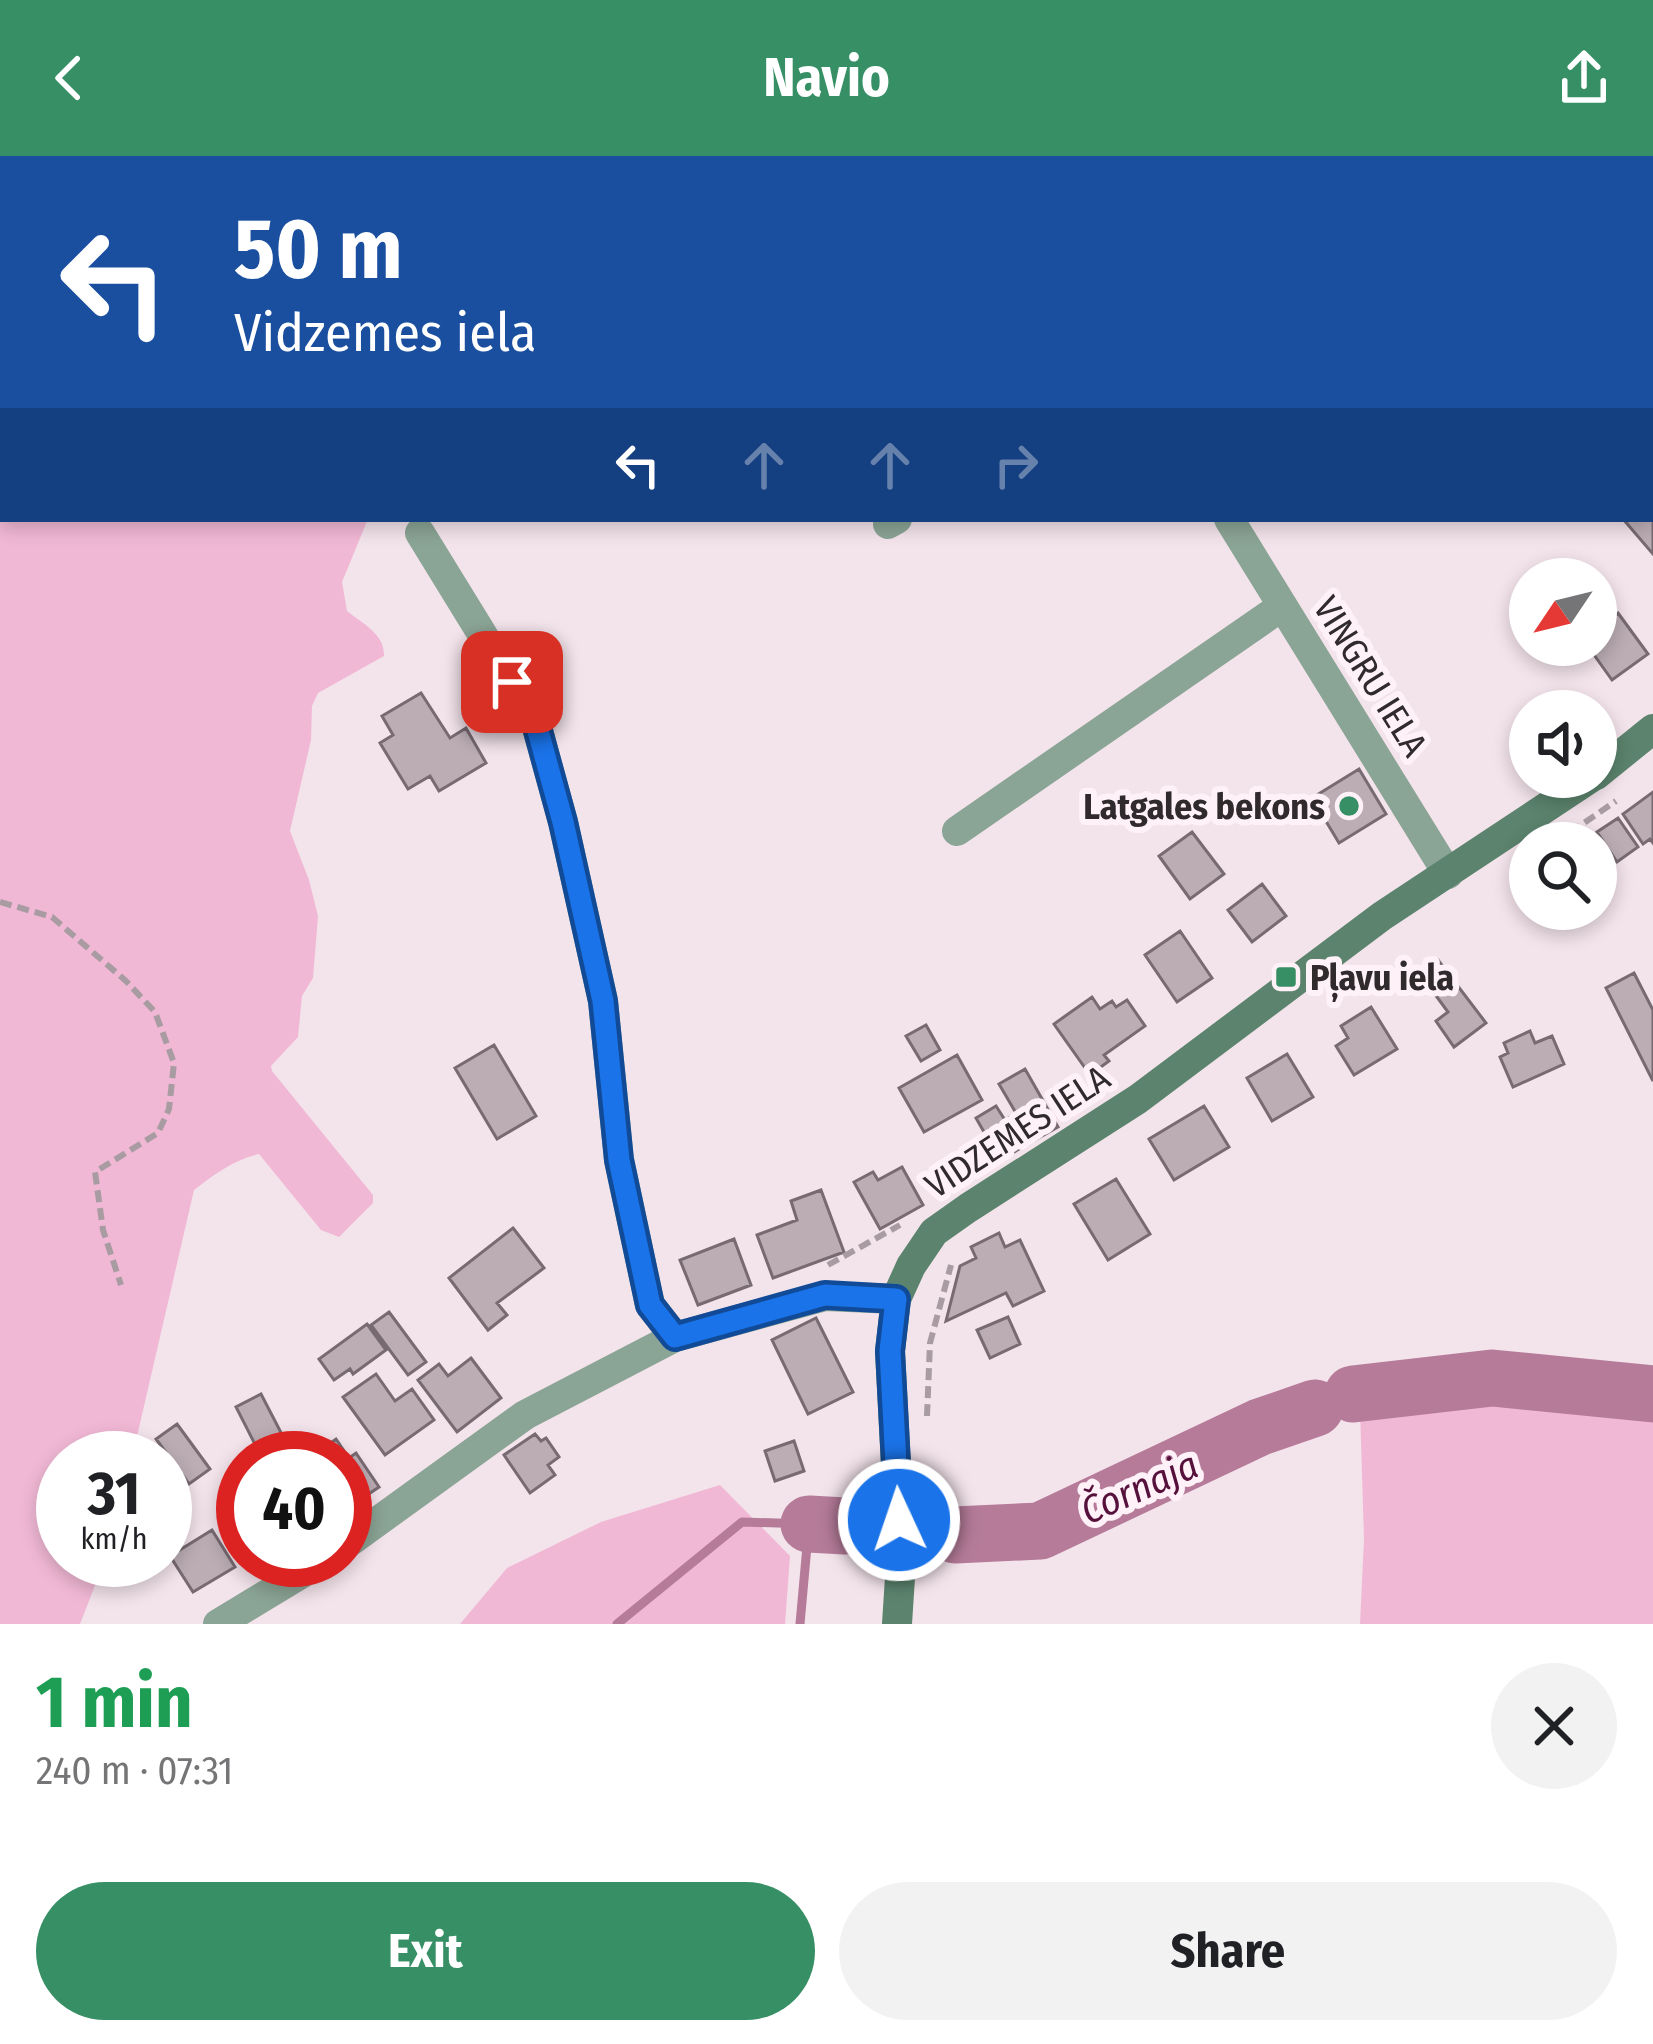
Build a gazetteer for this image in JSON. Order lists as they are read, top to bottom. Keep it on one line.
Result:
{"streets":{"street":["VINGRU IELA","VIDZEMES IELA"]},"crossings":[["VINGRU IELA","VIDZEMES IELA"]],"water":["Čornaja"],"places":{"other":["Latgales bekons"],"transit":["Pļavu iela"]},"north":"bottom left","page":{"header":"Navio","turn":["50 m","Vidzemes iela"],"speed":"31 km/h","limit":"40","heading":["1 min","240 m · 07:31"],"buttons":["Exit","Share"]}}
